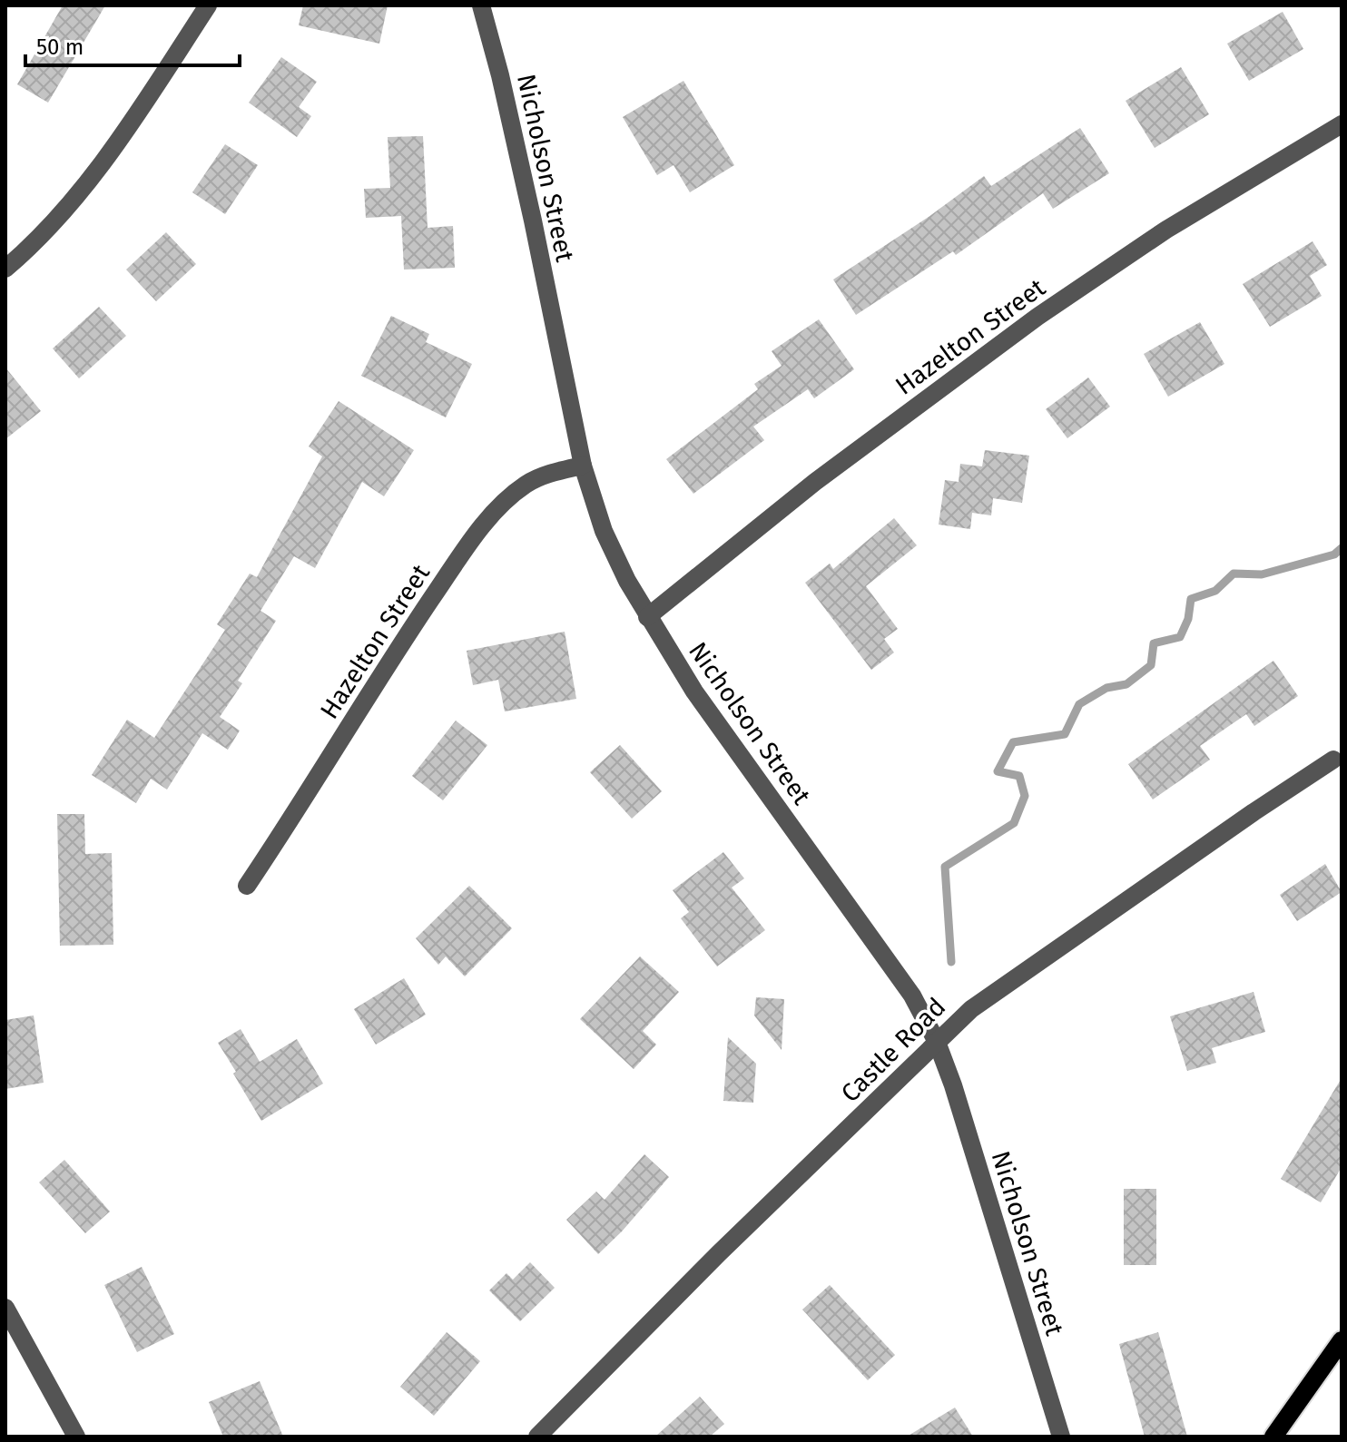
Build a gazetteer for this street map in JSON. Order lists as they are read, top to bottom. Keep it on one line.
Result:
{"streets":{"street":["Nicholson Street","Hazelton Street","Castle Road"]},"crossings":[["Nicholson Street","Hazelton Street"],["Nicholson Street","Castle Road"]],"scale_bar":"50 m"}
